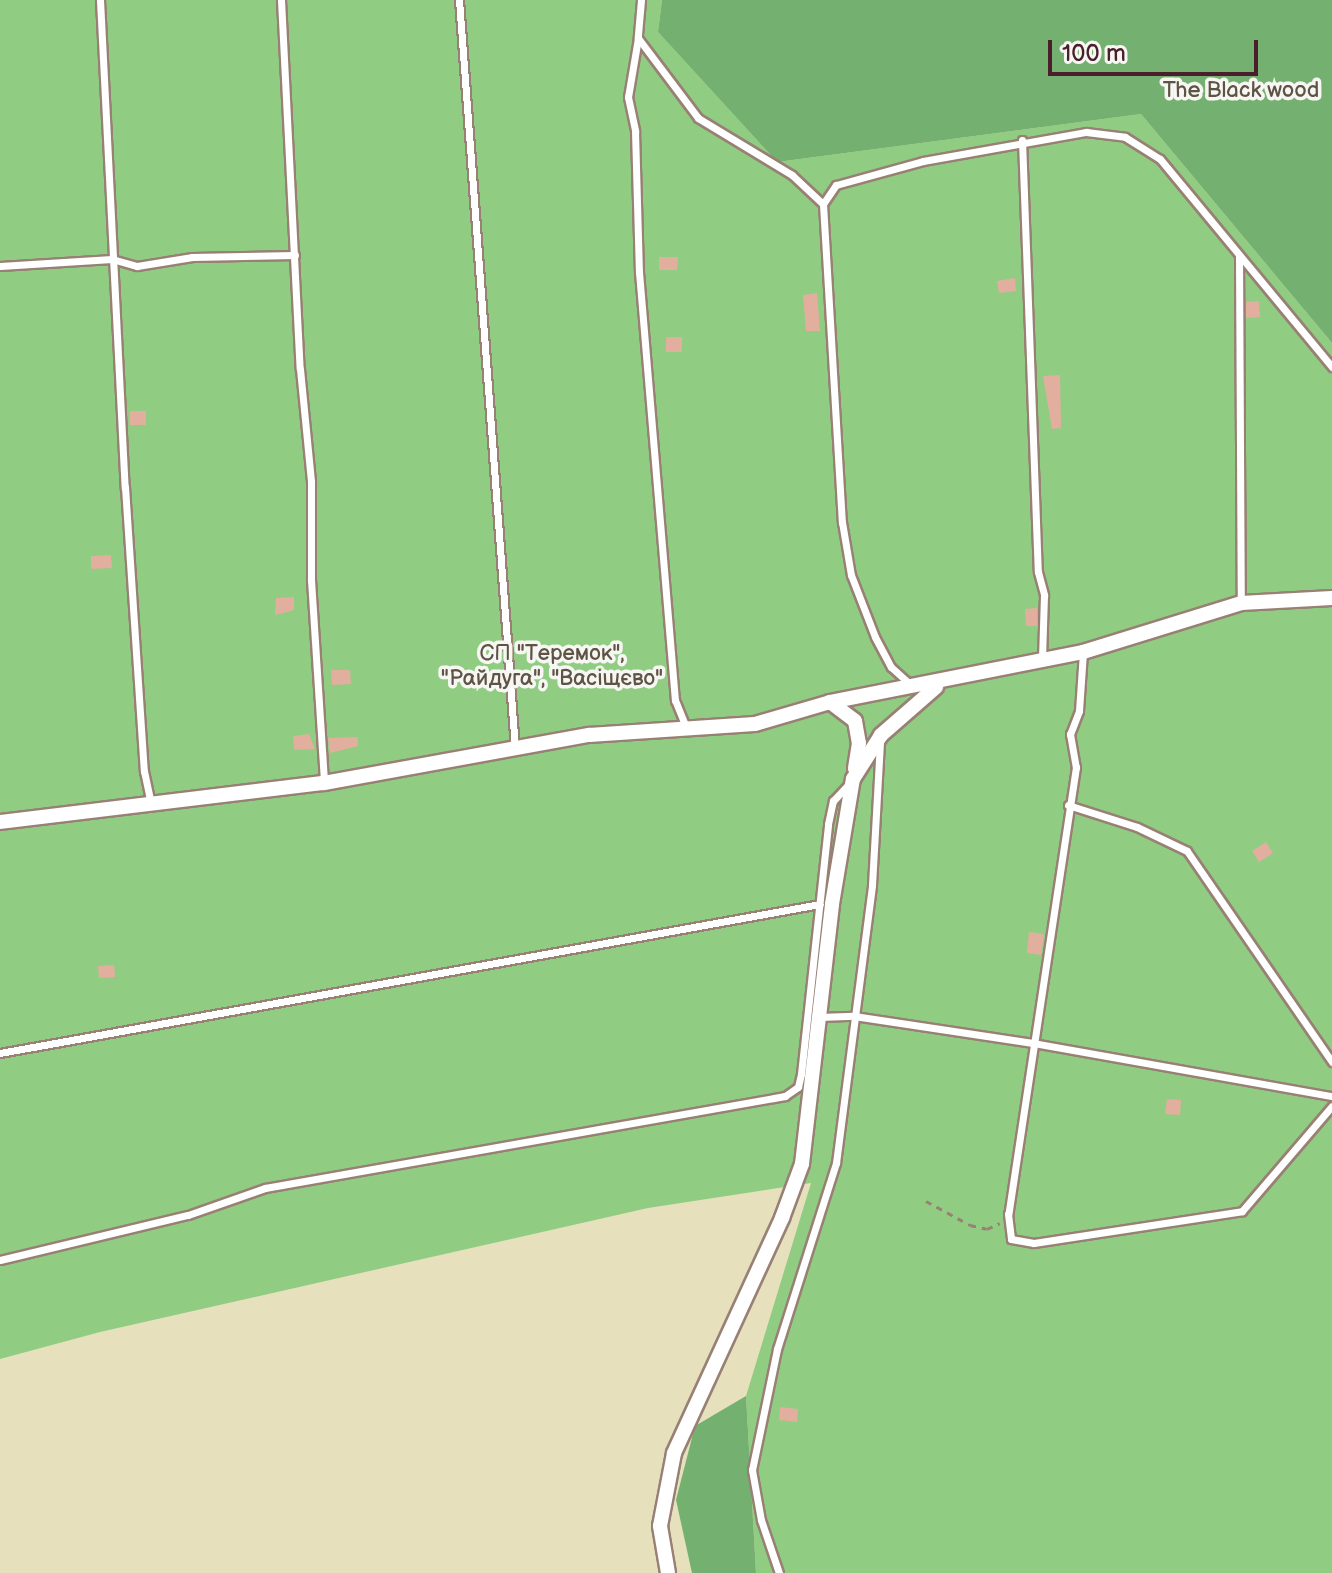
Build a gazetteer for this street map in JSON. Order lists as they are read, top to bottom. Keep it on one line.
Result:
{"parks":["The Black wood","СП \"Теремок\", \"Райдуга\", \"Васіщєво\""],"scale_bar":"100 m"}
